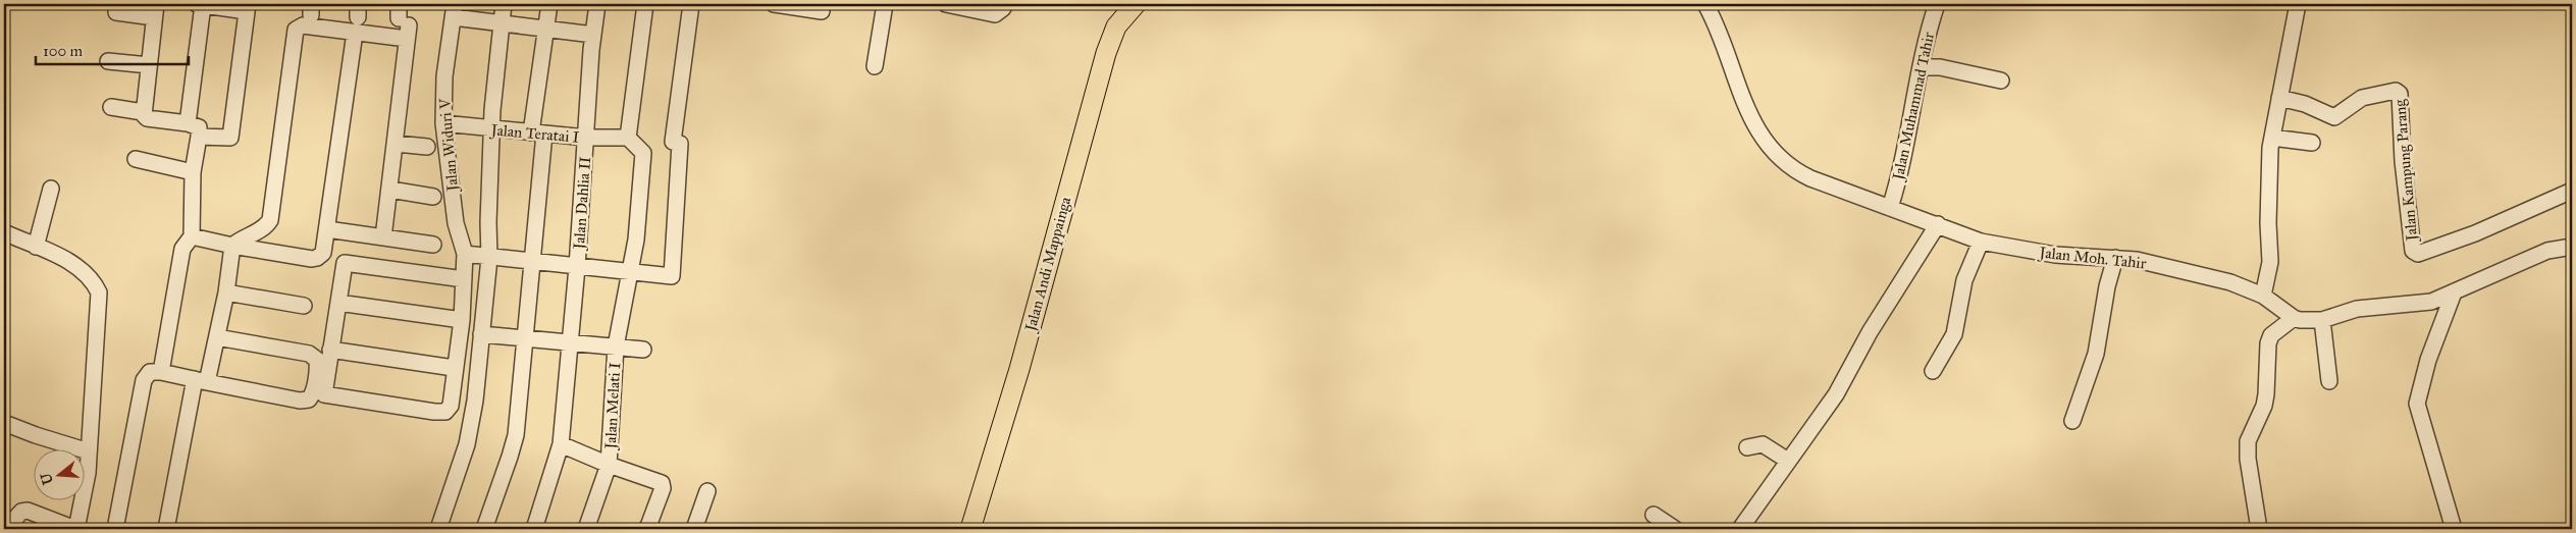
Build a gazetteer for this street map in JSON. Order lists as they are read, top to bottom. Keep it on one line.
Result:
{"streets":{"main road":["Jalan Andi Mappainga"],"street":["Jalan Muhammad Tahir","Jalan Teratai I","Jalan Widuri V","Jalan Kampung Parang","Jalan Dahlia II","Jalan Moh. Tahir","Jalan Melati I"]},"crossings":[["Jalan Muhammad Tahir","Jalan Moh. Tahir"],["Jalan Teratai I","Jalan Widuri V"],["Jalan Teratai I","Jalan Dahlia II"]],"scale_bar":"100 m","north":"left"}
